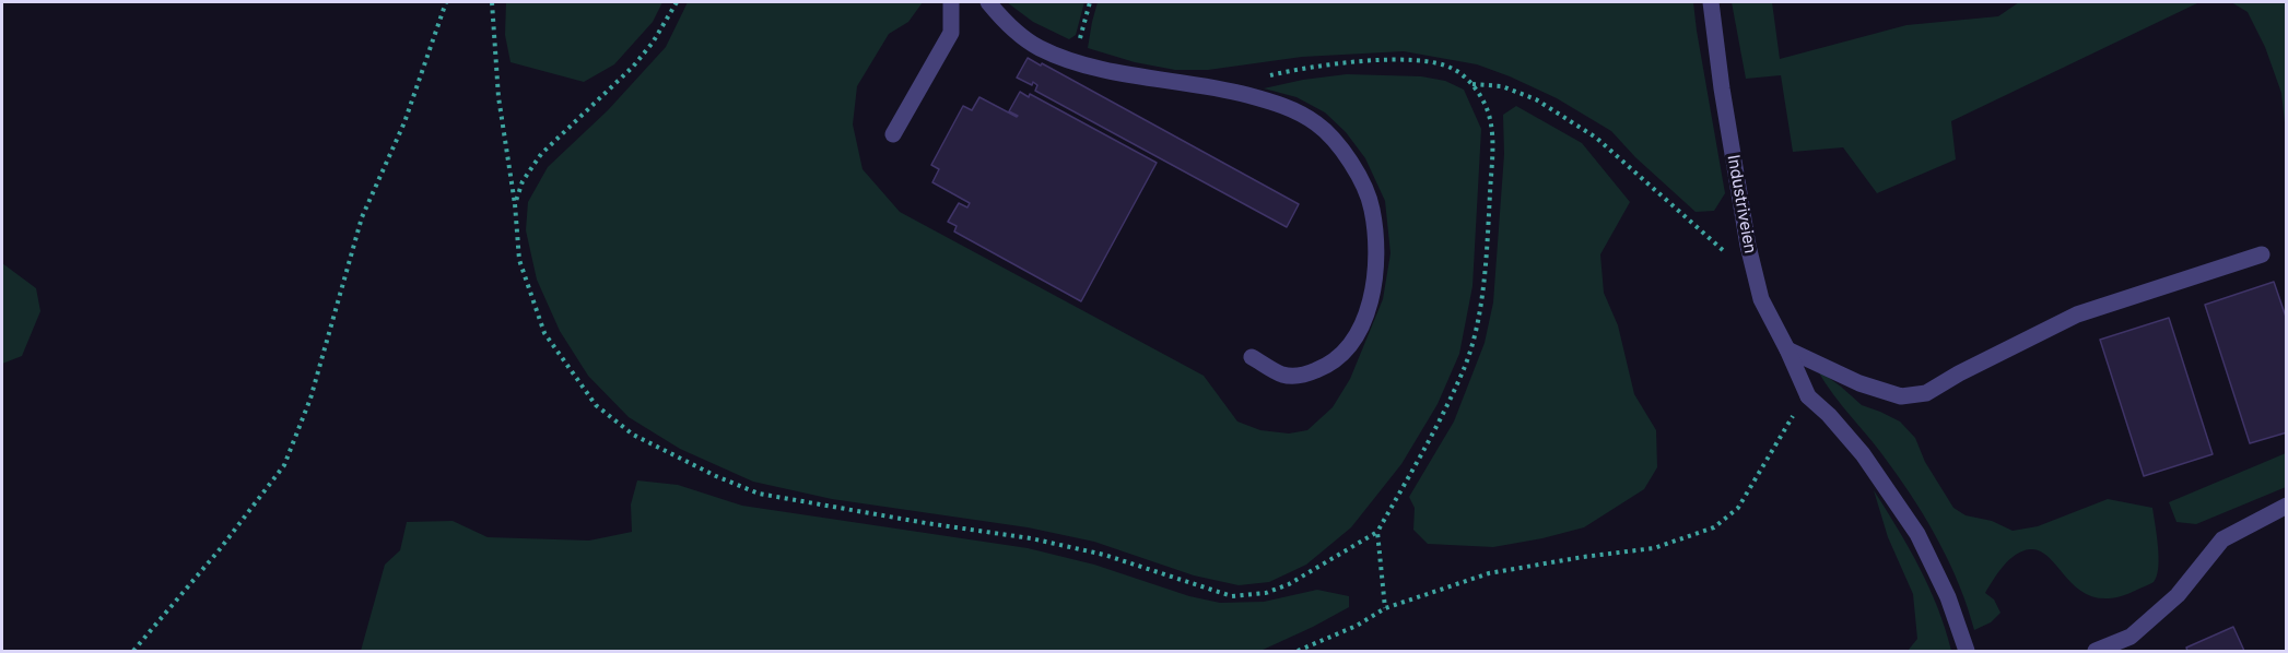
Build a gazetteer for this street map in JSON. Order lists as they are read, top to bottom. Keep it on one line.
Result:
{"streets":{"street":["Industriveien"]}}
